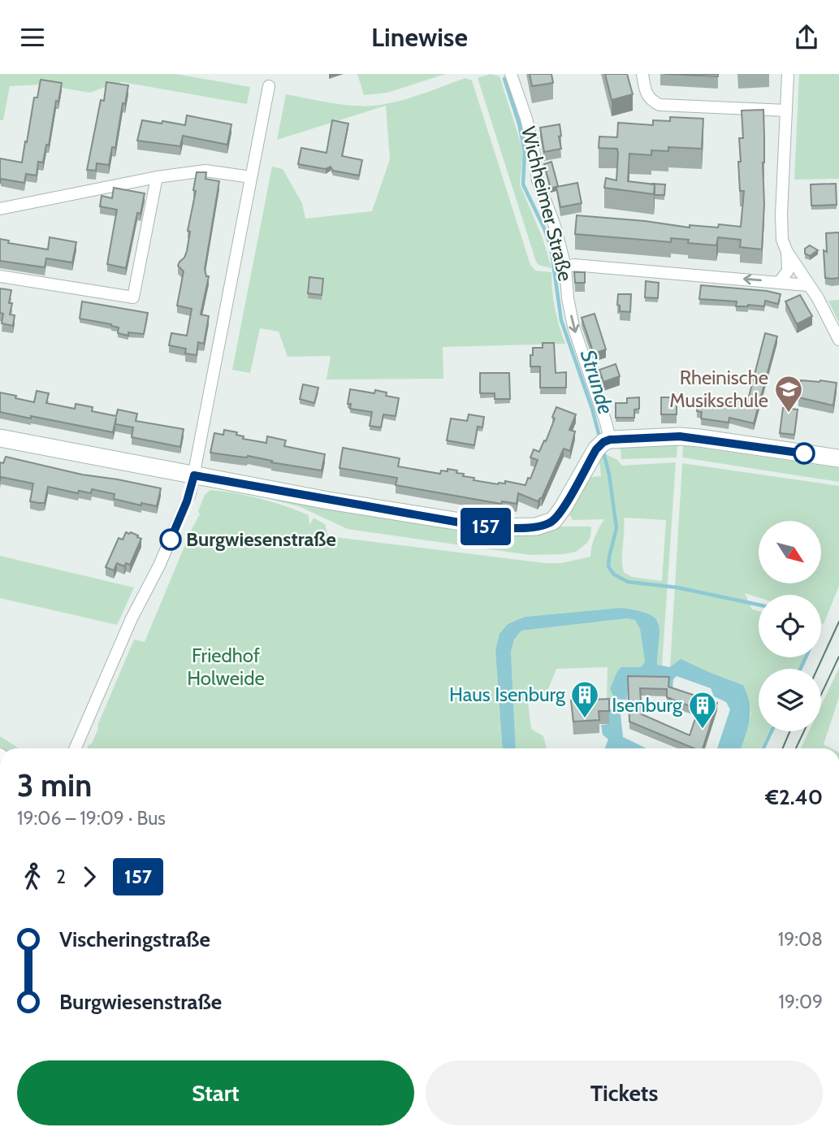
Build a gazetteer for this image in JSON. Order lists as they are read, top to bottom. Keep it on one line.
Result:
{"streets":{"street":["Wichheimer Straße"]},"one_way":["Wichheimer Straße"],"water":["Strunde"],"parks":["Friedhof Holweide"],"places":{"school or university":["Rheinische Musikschule"],"other":["Burgwiesenstraße"],"building":["Haus Isenburg","Isenburg"]},"lines":["bus line 157"],"north":"bottom right","page":{"header":"Linewise","on_map":"157","heading":["3 min","19:06 – 19:09 · Bus","€2.40"],"legs":["2","157"],"list":[{"name":"Vischeringstraße","value":"19:08"},{"name":"Burgwiesenstraße","value":"19:09"}],"buttons":["Start","Tickets"]}}
